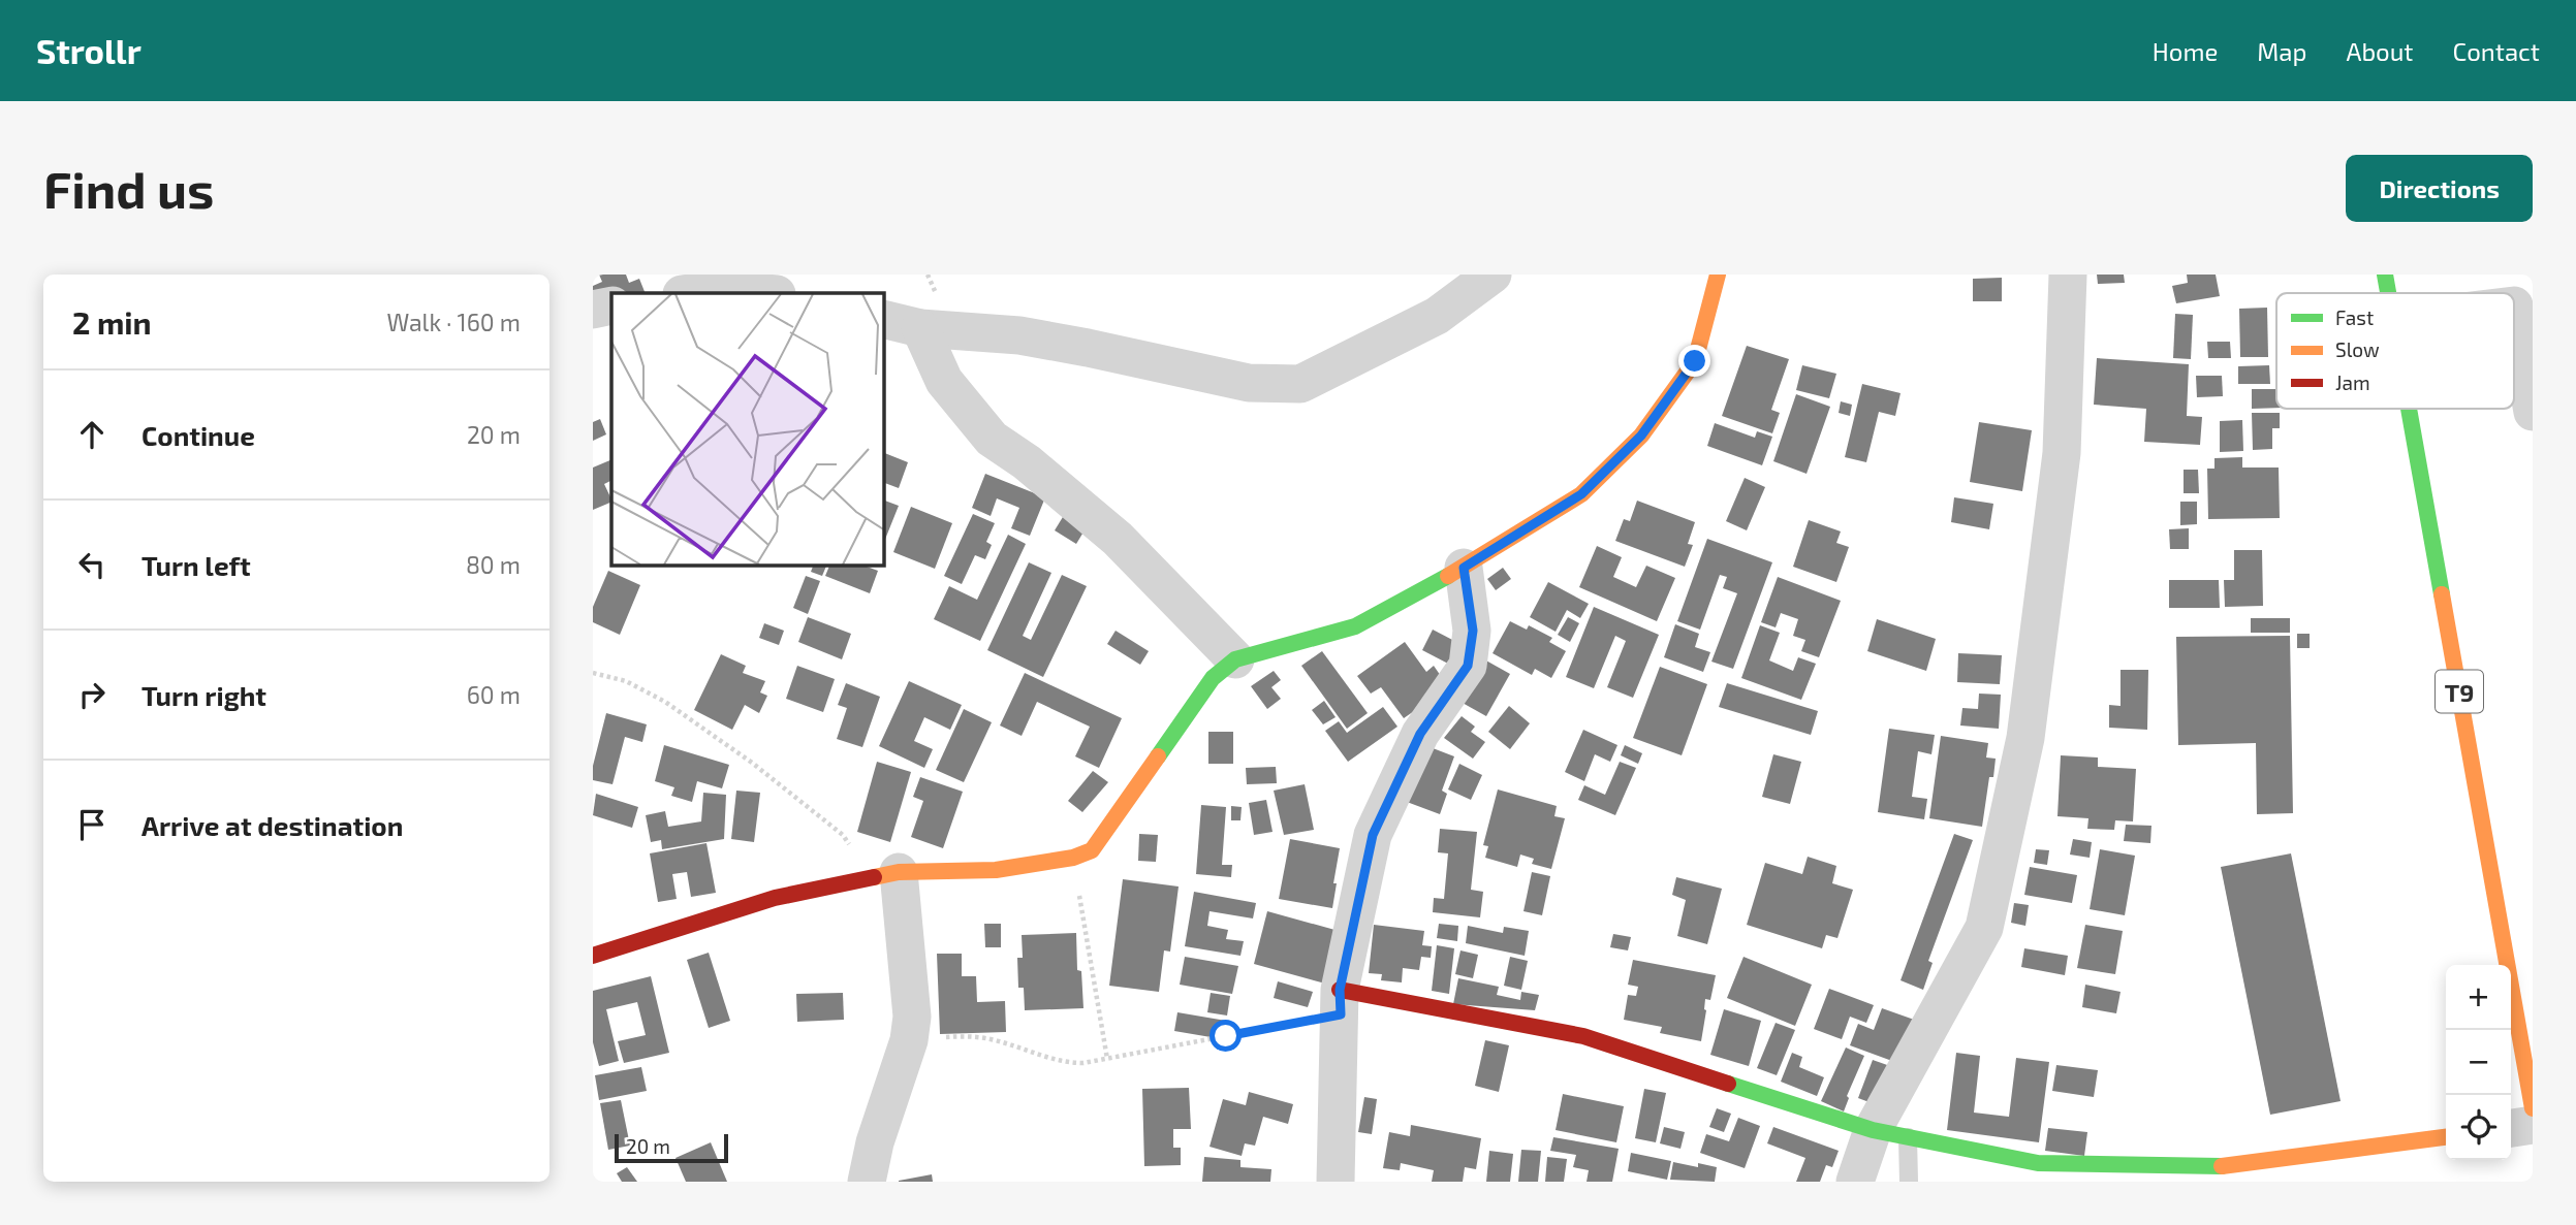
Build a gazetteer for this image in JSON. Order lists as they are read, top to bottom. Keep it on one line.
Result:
{"streets":{"main road":["T9"]},"legend":["Fast","Slow","Jam"],"scale_bar":"20 m","page":{"header":"Strollr","nav":["Home","Map","About","Contact"],"buttons":"Directions","title":"Find us","heading":["2 min","Walk · 160 m"],"list":[["Continue","20 m"],["Turn left","80 m"],["Turn right","60 m"],"Arrive at destination"],"map_buttons":["+","−"],"scale":"20 m"}}
